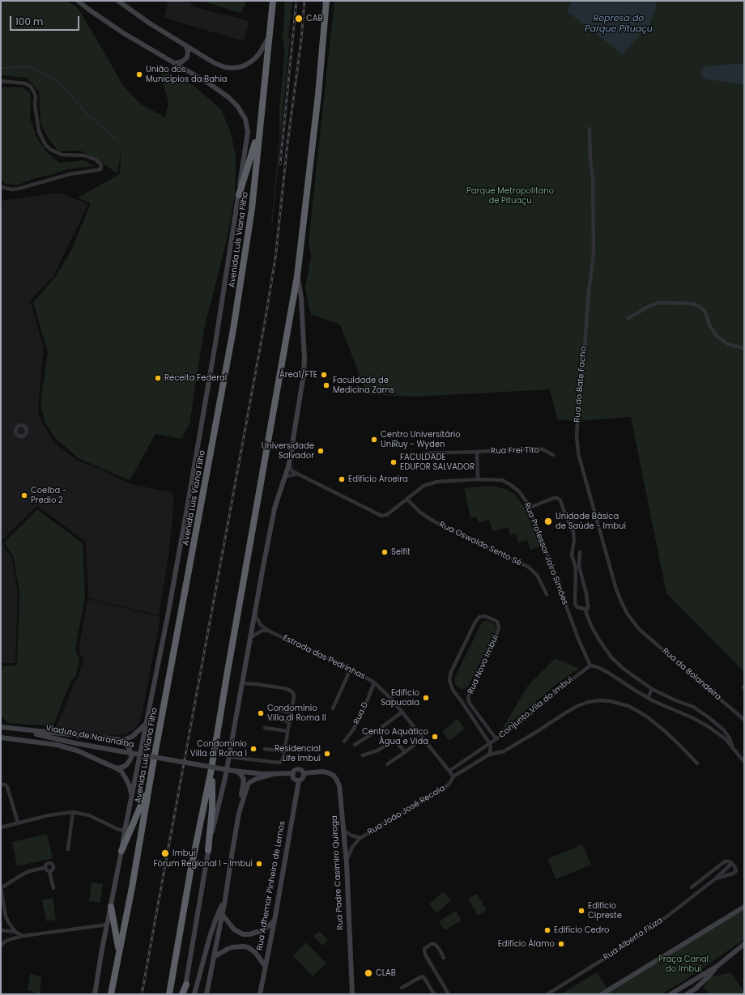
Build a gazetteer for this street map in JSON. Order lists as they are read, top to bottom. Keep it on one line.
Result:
{"streets":{"highway":["Avenida Luís Viana Filho"],"main road":["Viaduto de Narandiba","Rua Padre Casimiro Quiroga","Rua Adhemar Pinheiro de Lemos"],"street":["Rua do Bate Facho","Rua Frei Tito","Rua Oswaldo Sento Sé","Rua Professor Jairo Simões","Estrada das Pedrinhas","Rua Novo Imbuí","Rua da Bolandeira","Conjunto Vila do Imbui","Rua D","Rua João José Recala","Rua Alberto Fiúza"]},"crossings":[["Rua do Bate Facho","Rua da Bolandeira"],["Rua Oswaldo Sento Sé","Rua Professor Jairo Simões"],["Rua Professor Jairo Simões","Conjunto Vila do Imbui"],["Estrada das Pedrinhas","Conjunto Vila do Imbui"],["Estrada das Pedrinhas","Rua D"],["Estrada das Pedrinhas","Rua João José Recala"],["Rua Novo Imbuí","Conjunto Vila do Imbui"],["Rua João José Recala","Rua Padre Casimiro Quiroga"],["Rua Padre Casimiro Quiroga","Rua Adhemar Pinheiro de Lemos"]],"water":["Represa do Parque Pituaçu"],"parks":["Parque Metropolitano de Pituaçu","Praça Canal do Imbuí"],"places":["CAB","União dos Municípios da Bahia","Área1/FTE","Receita Federal","Faculdade de Medicina Zarns","Centro Universitário UniRuy - Wyden","Universidade Salvador","FACULDADE EDUFOR SALVADOR","Edifício Aroeira","Coelba - Predio 2","Unidade Básica de Saúde - Imbuí","Selfit","Edificio Sapucaia","Condomínio Villa di Roma II","Centro Aquático Água e Vida","Condomínio Villa di Roma I","Residencial Life Imbuí","Imbuí","Fórum Regional I - Imbuí","Edifício Cipreste","Edifício Cedro","Edifício Álamo","CLAB"],"scale_bar":"100 m"}
